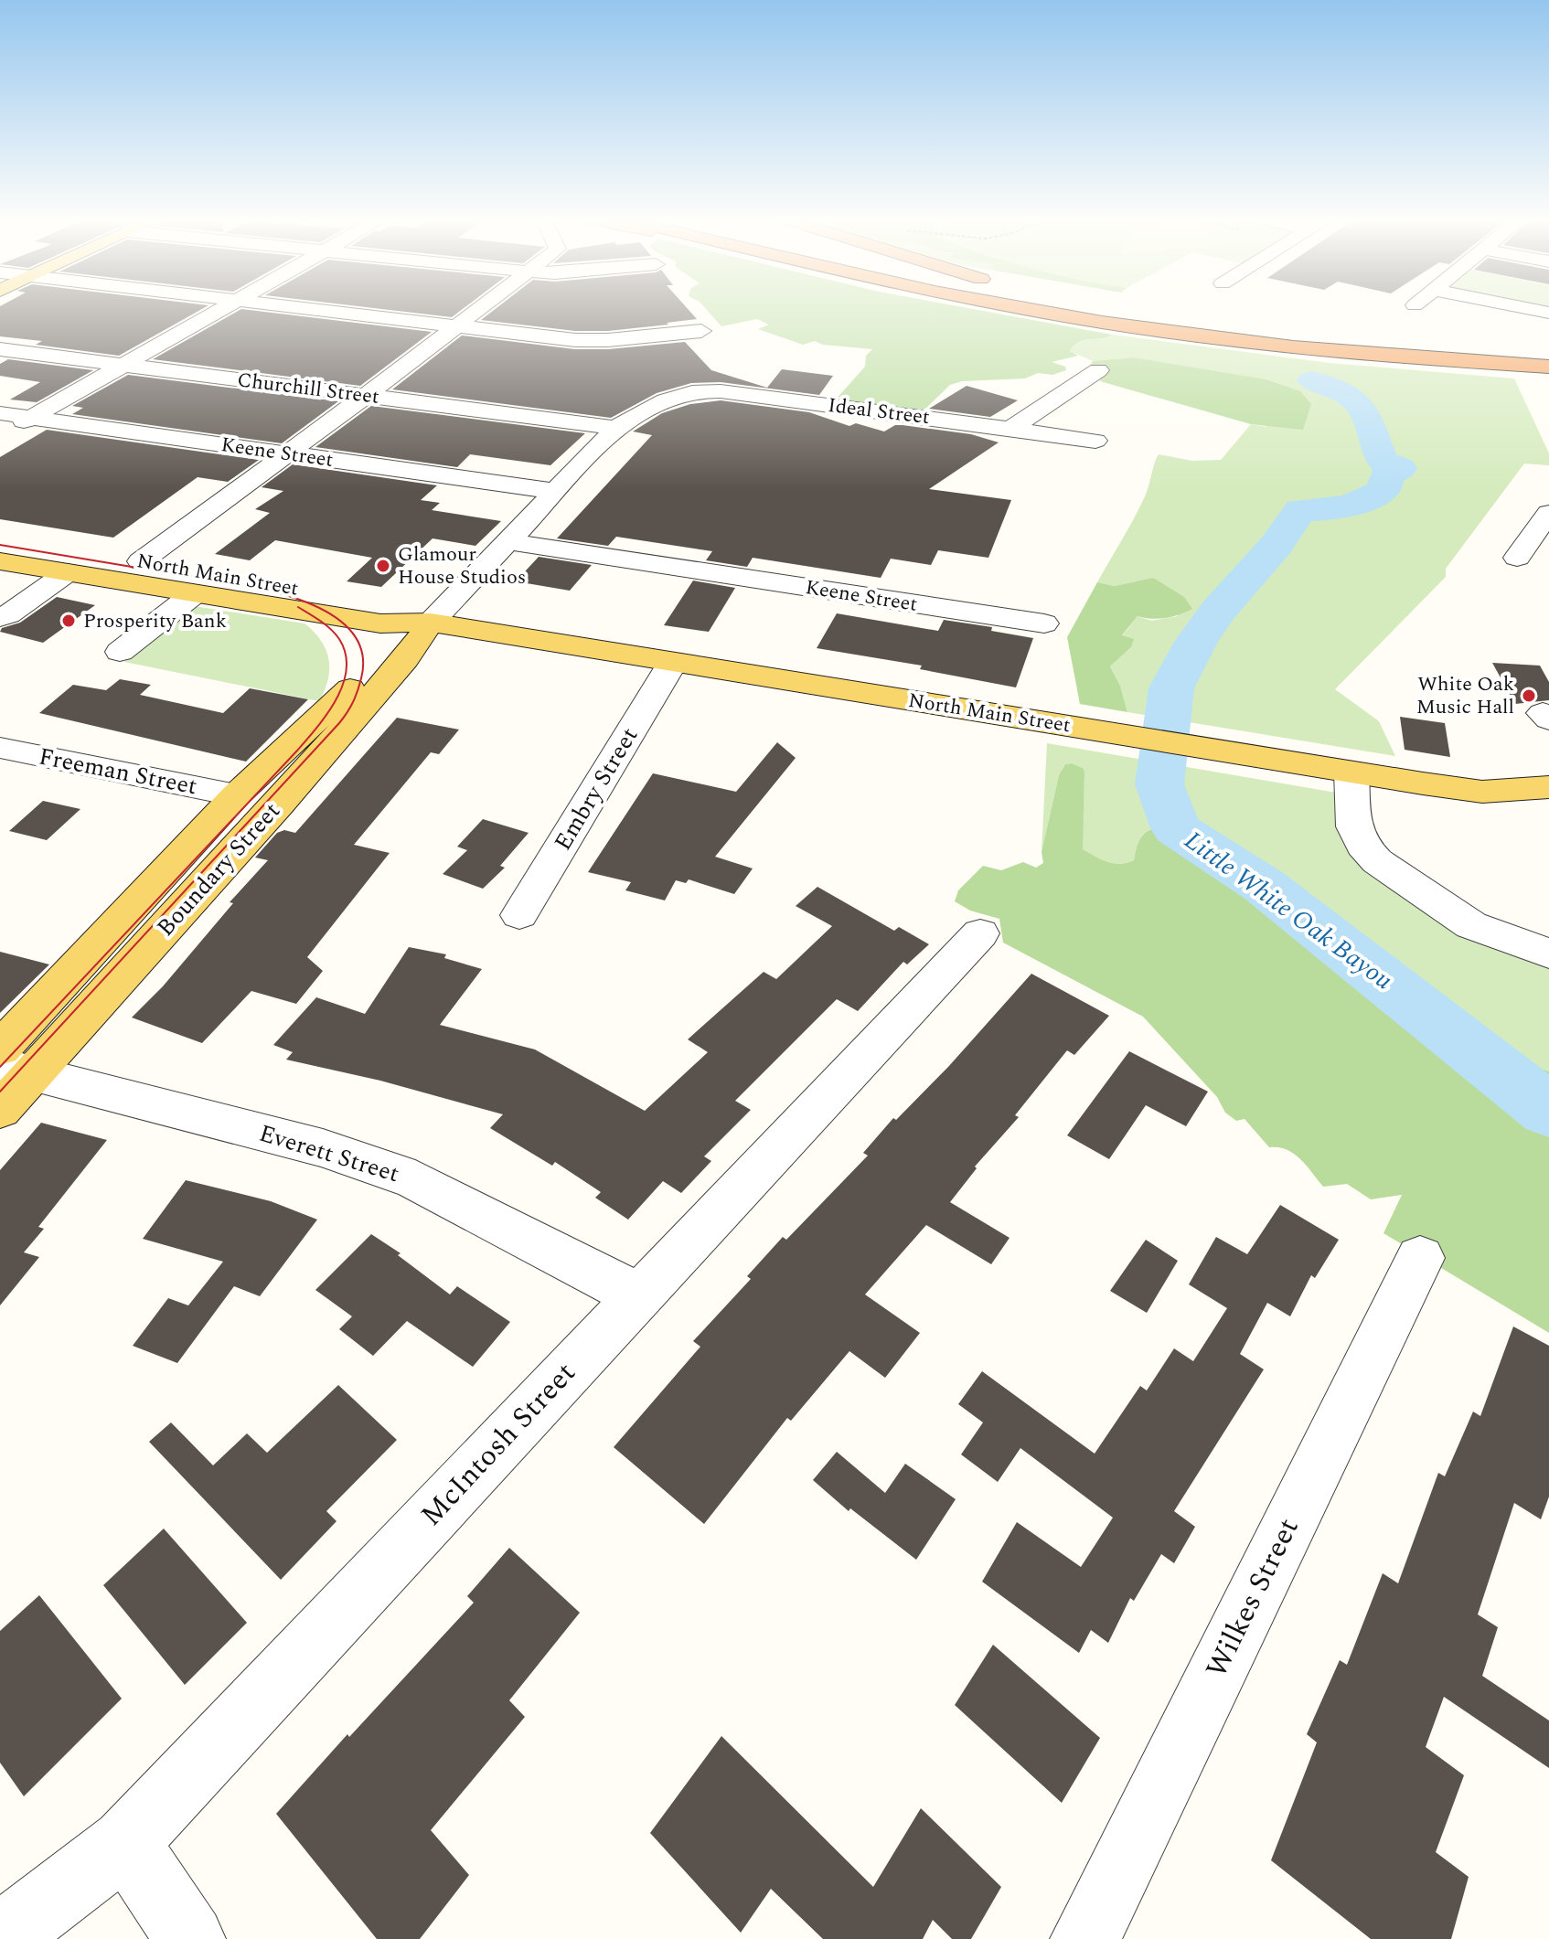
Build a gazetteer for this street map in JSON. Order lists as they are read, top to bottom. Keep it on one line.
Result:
{"streets":{"main road":["North Main Street","Boundary Street"],"street":["Churchill Street","Ideal Street","Keene Street","Freeman Street","Embry Street","Everett Street","McIntosh Street","Wilkes Street"]},"crossings":[["Churchill Street","Boundary Street"],["Ideal Street","Boundary Street"],["Keene Street","Boundary Street"],["North Main Street","Embry Street"],["North Main Street","Boundary Street"],["Freeman Street","Boundary Street"],["Boundary Street","Everett Street"],["Everett Street","McIntosh Street"]],"water":["Little White Oak Bayou"],"places":["Glamour House Studios","Prosperity Bank","White Oak Music Hall"]}
